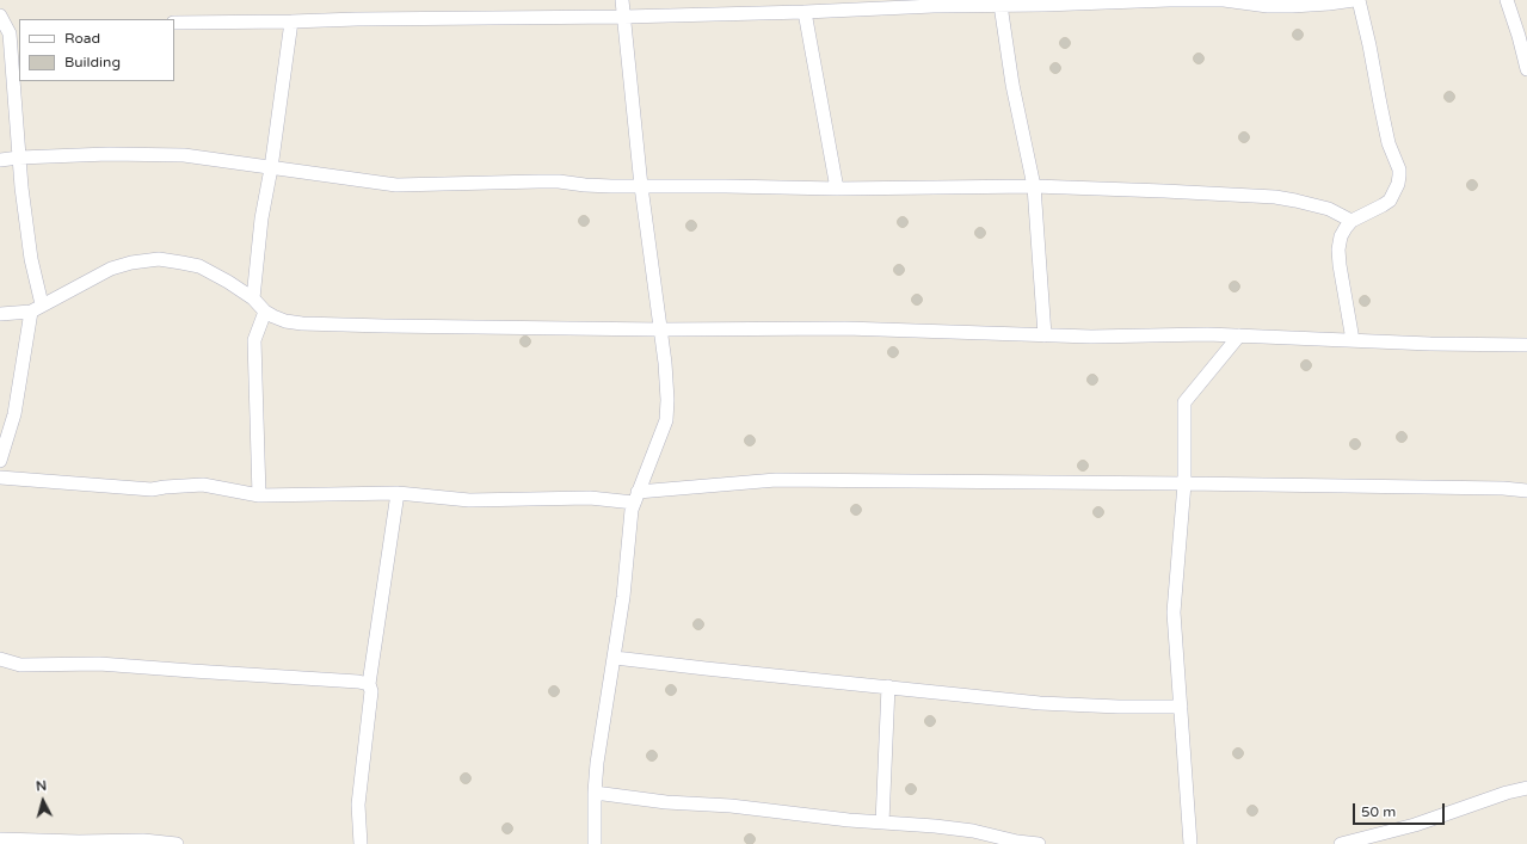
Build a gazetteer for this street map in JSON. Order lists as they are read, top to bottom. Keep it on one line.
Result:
{"legend":["Road","Building"],"scale_bar":"50 m","north":"top"}
